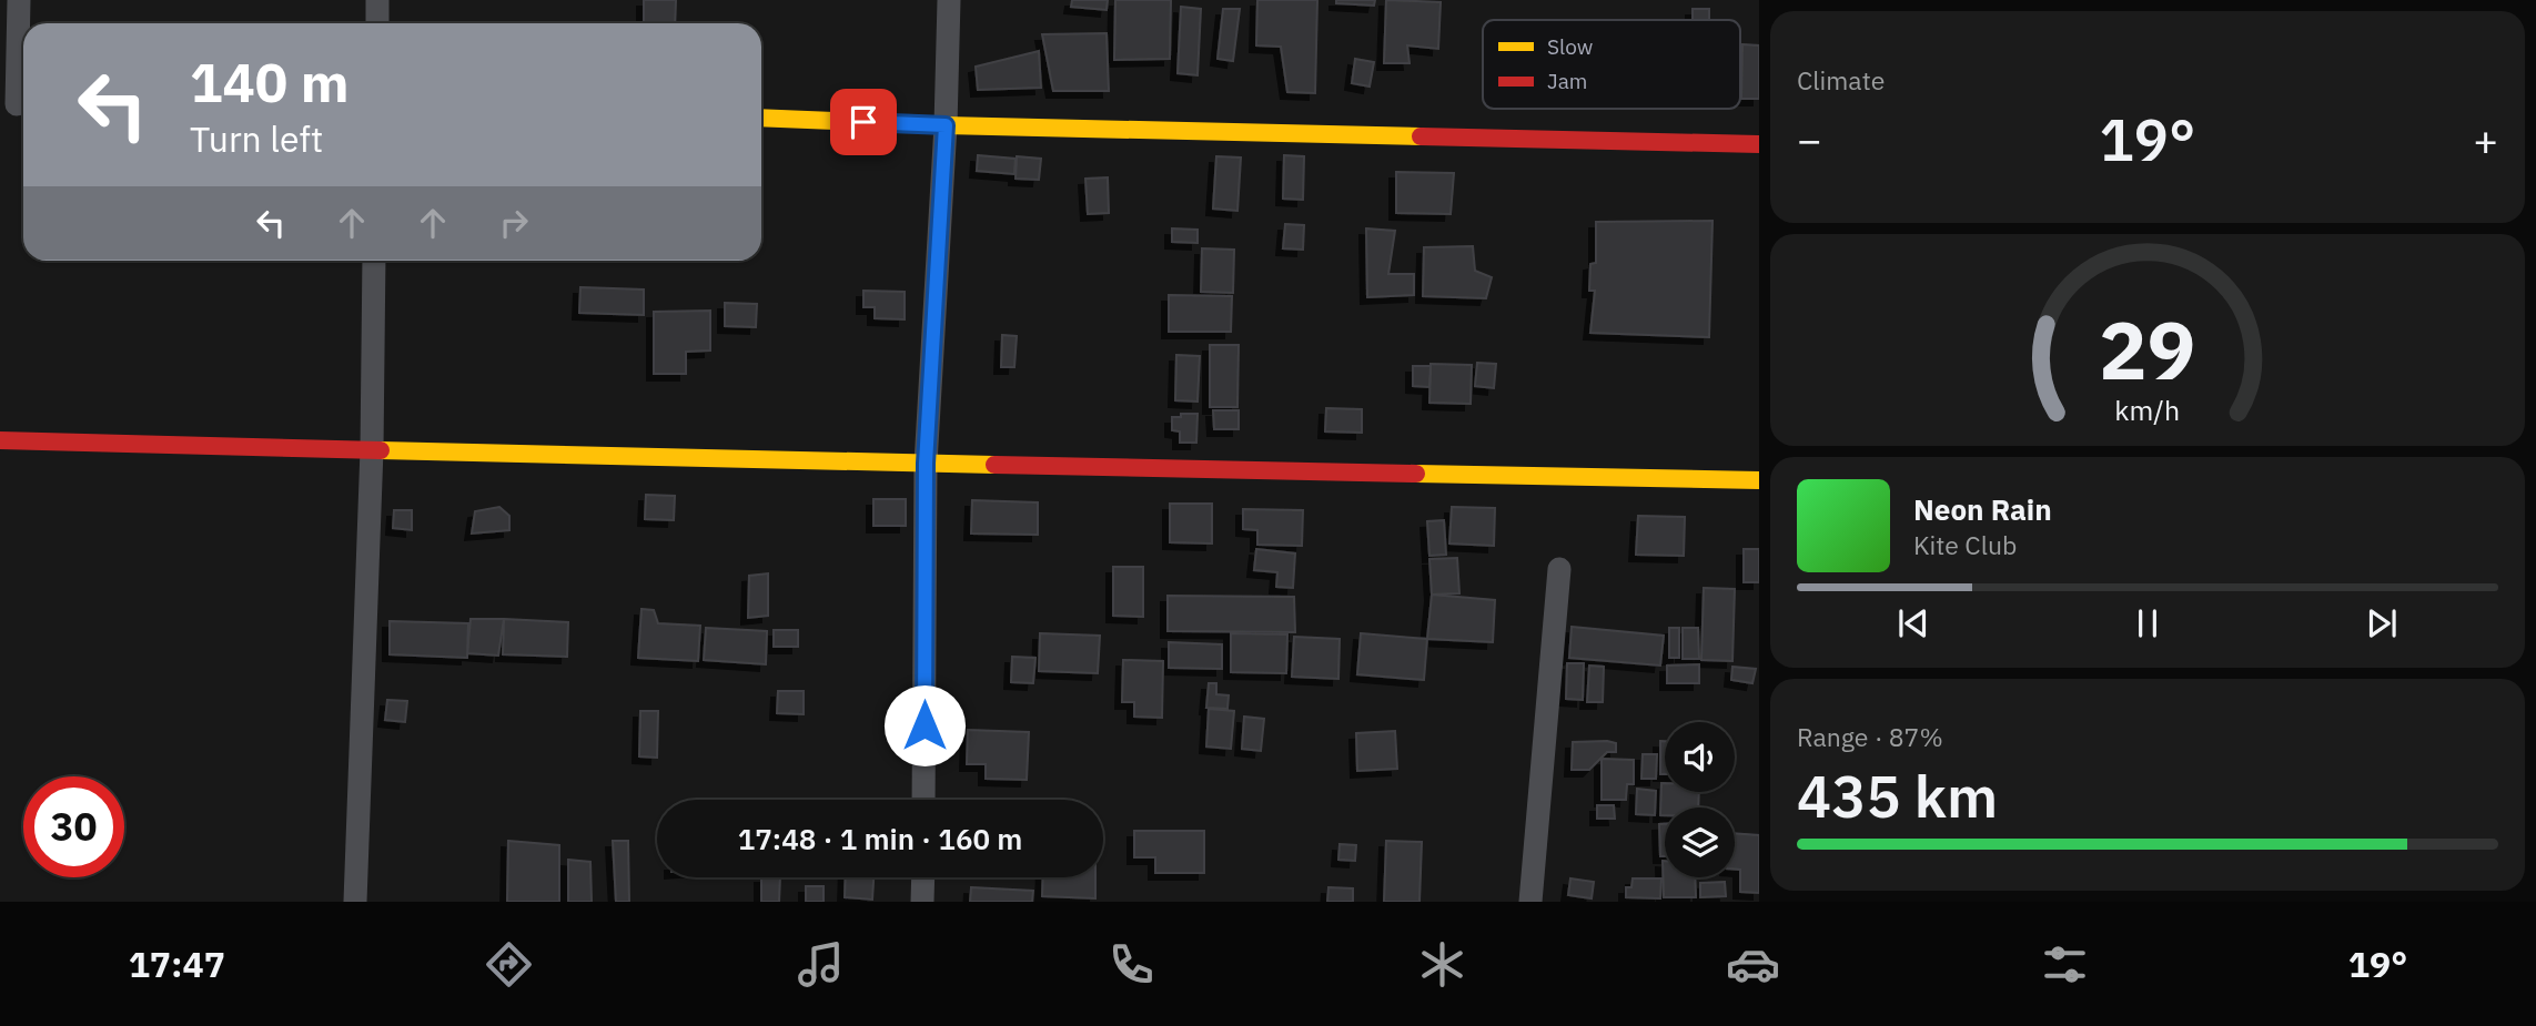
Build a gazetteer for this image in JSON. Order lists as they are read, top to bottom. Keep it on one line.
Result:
{"legend":["Slow","Jam"],"page":{"tile":["Climate",["Range · 87%","435 km"]],"turn":["140 m","Turn left"],"heat":["−","19°","+"],"song":["Neon Rain","Kite Club"],"limit":"30","trip":"17:48 · 1 min · 160 m","tabs":["17:47","19°"],"gauge":["29","km/h"]}}
